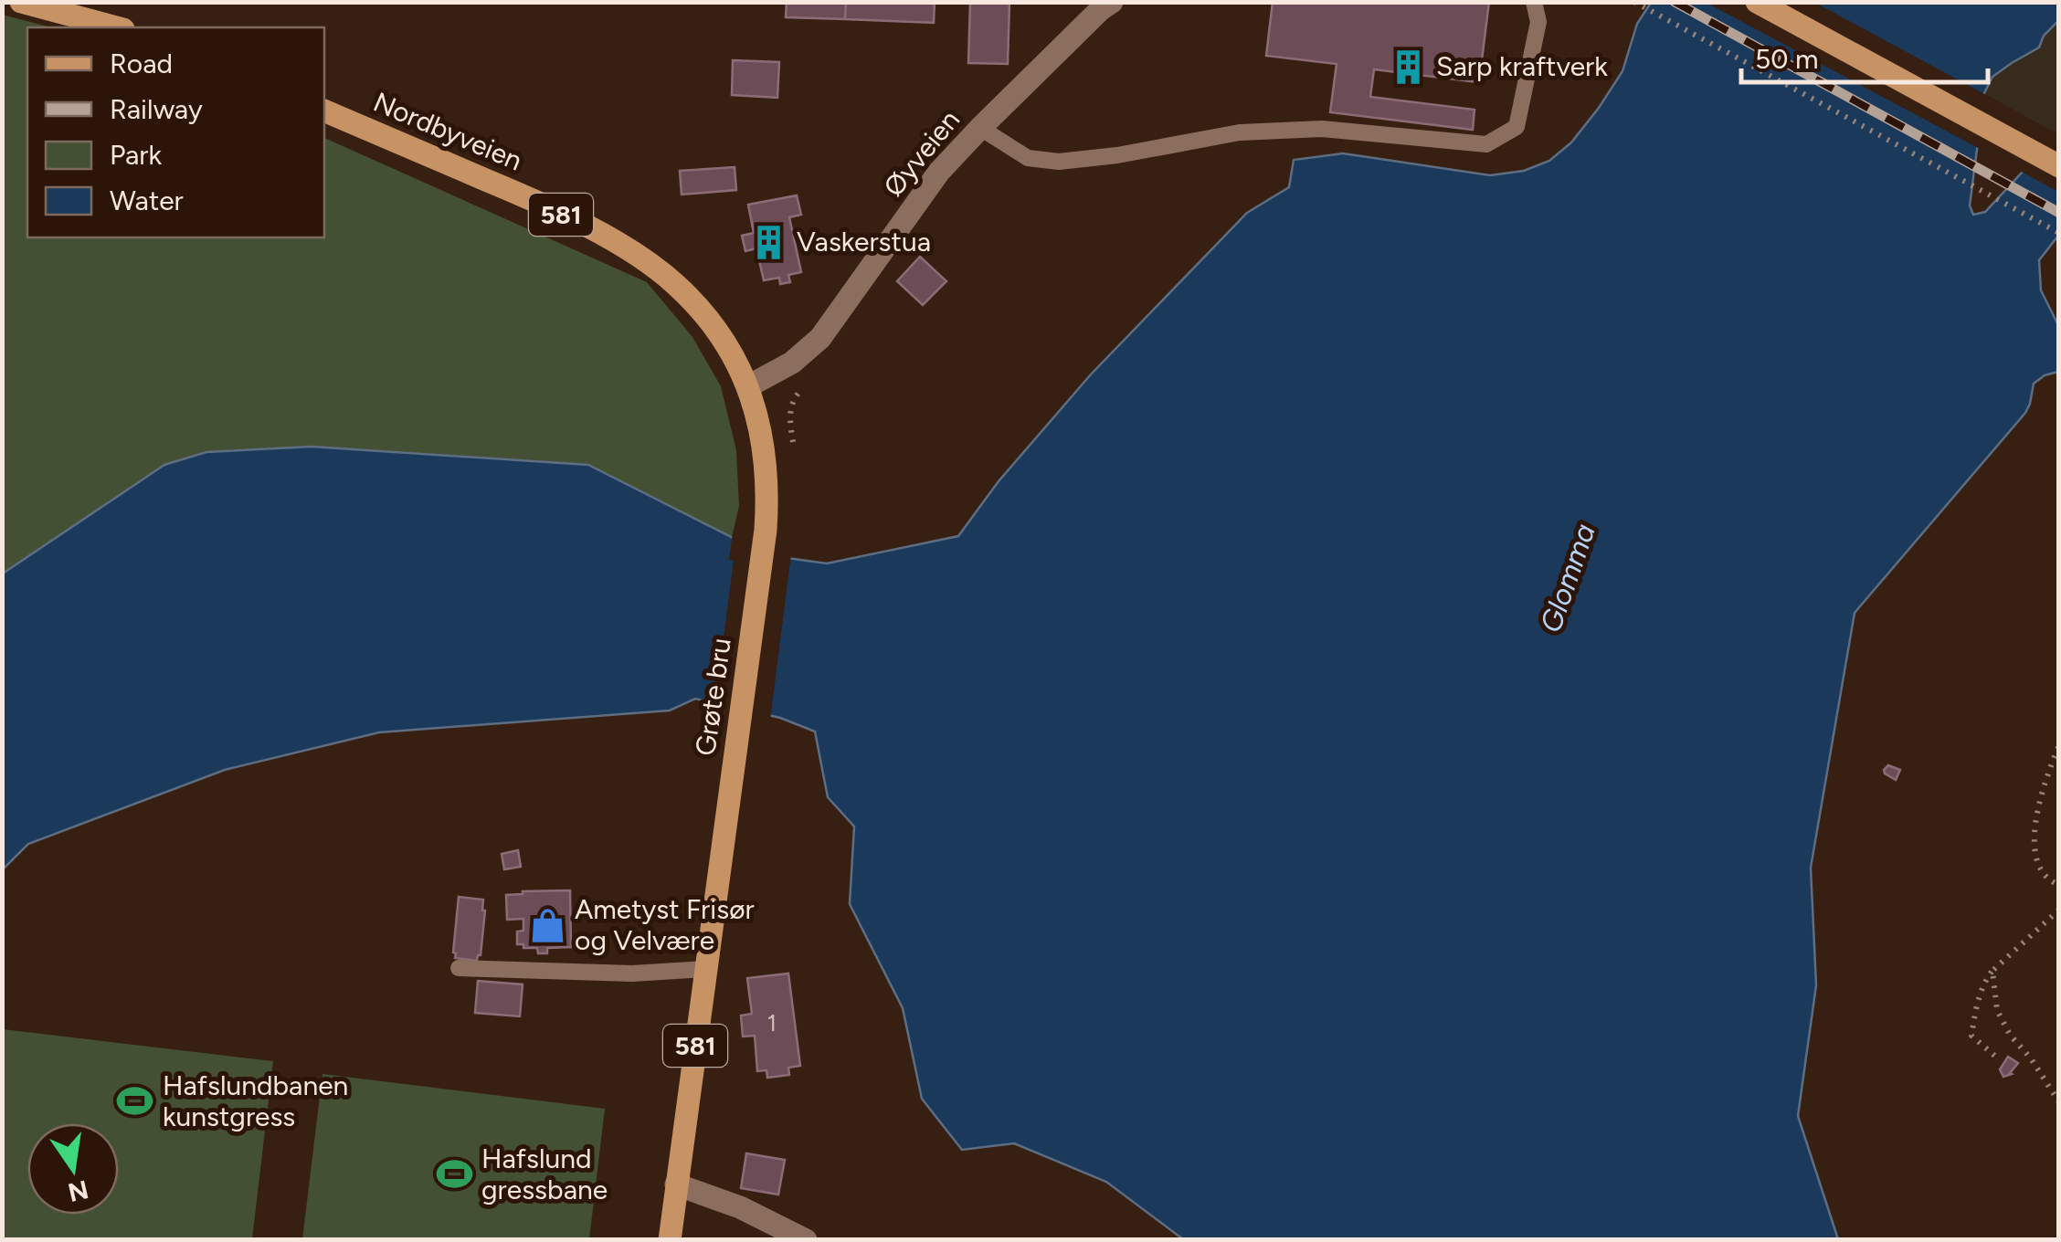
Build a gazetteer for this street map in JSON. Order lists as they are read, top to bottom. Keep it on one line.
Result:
{"streets":{"main road":["Nordbyveien","581","Grøte bru"],"street":["Øyveien"]},"crossings":[["Nordbyveien","Øyveien"],["Nordbyveien","Grøte bru"],["581","Grøte bru"]],"water":["Glomma"],"places":{"building":["Sarp kraftverk","Vaskerstua"],"shop":["Ametyst Frisør og Velvære"],"sports":["Hafslundbanen kunstgress","Hafslund gressbane"]},"house_numbers":["1"],"legend":["Road","Railway","Park","Water"],"scale_bar":"50 m","north":"bottom"}
